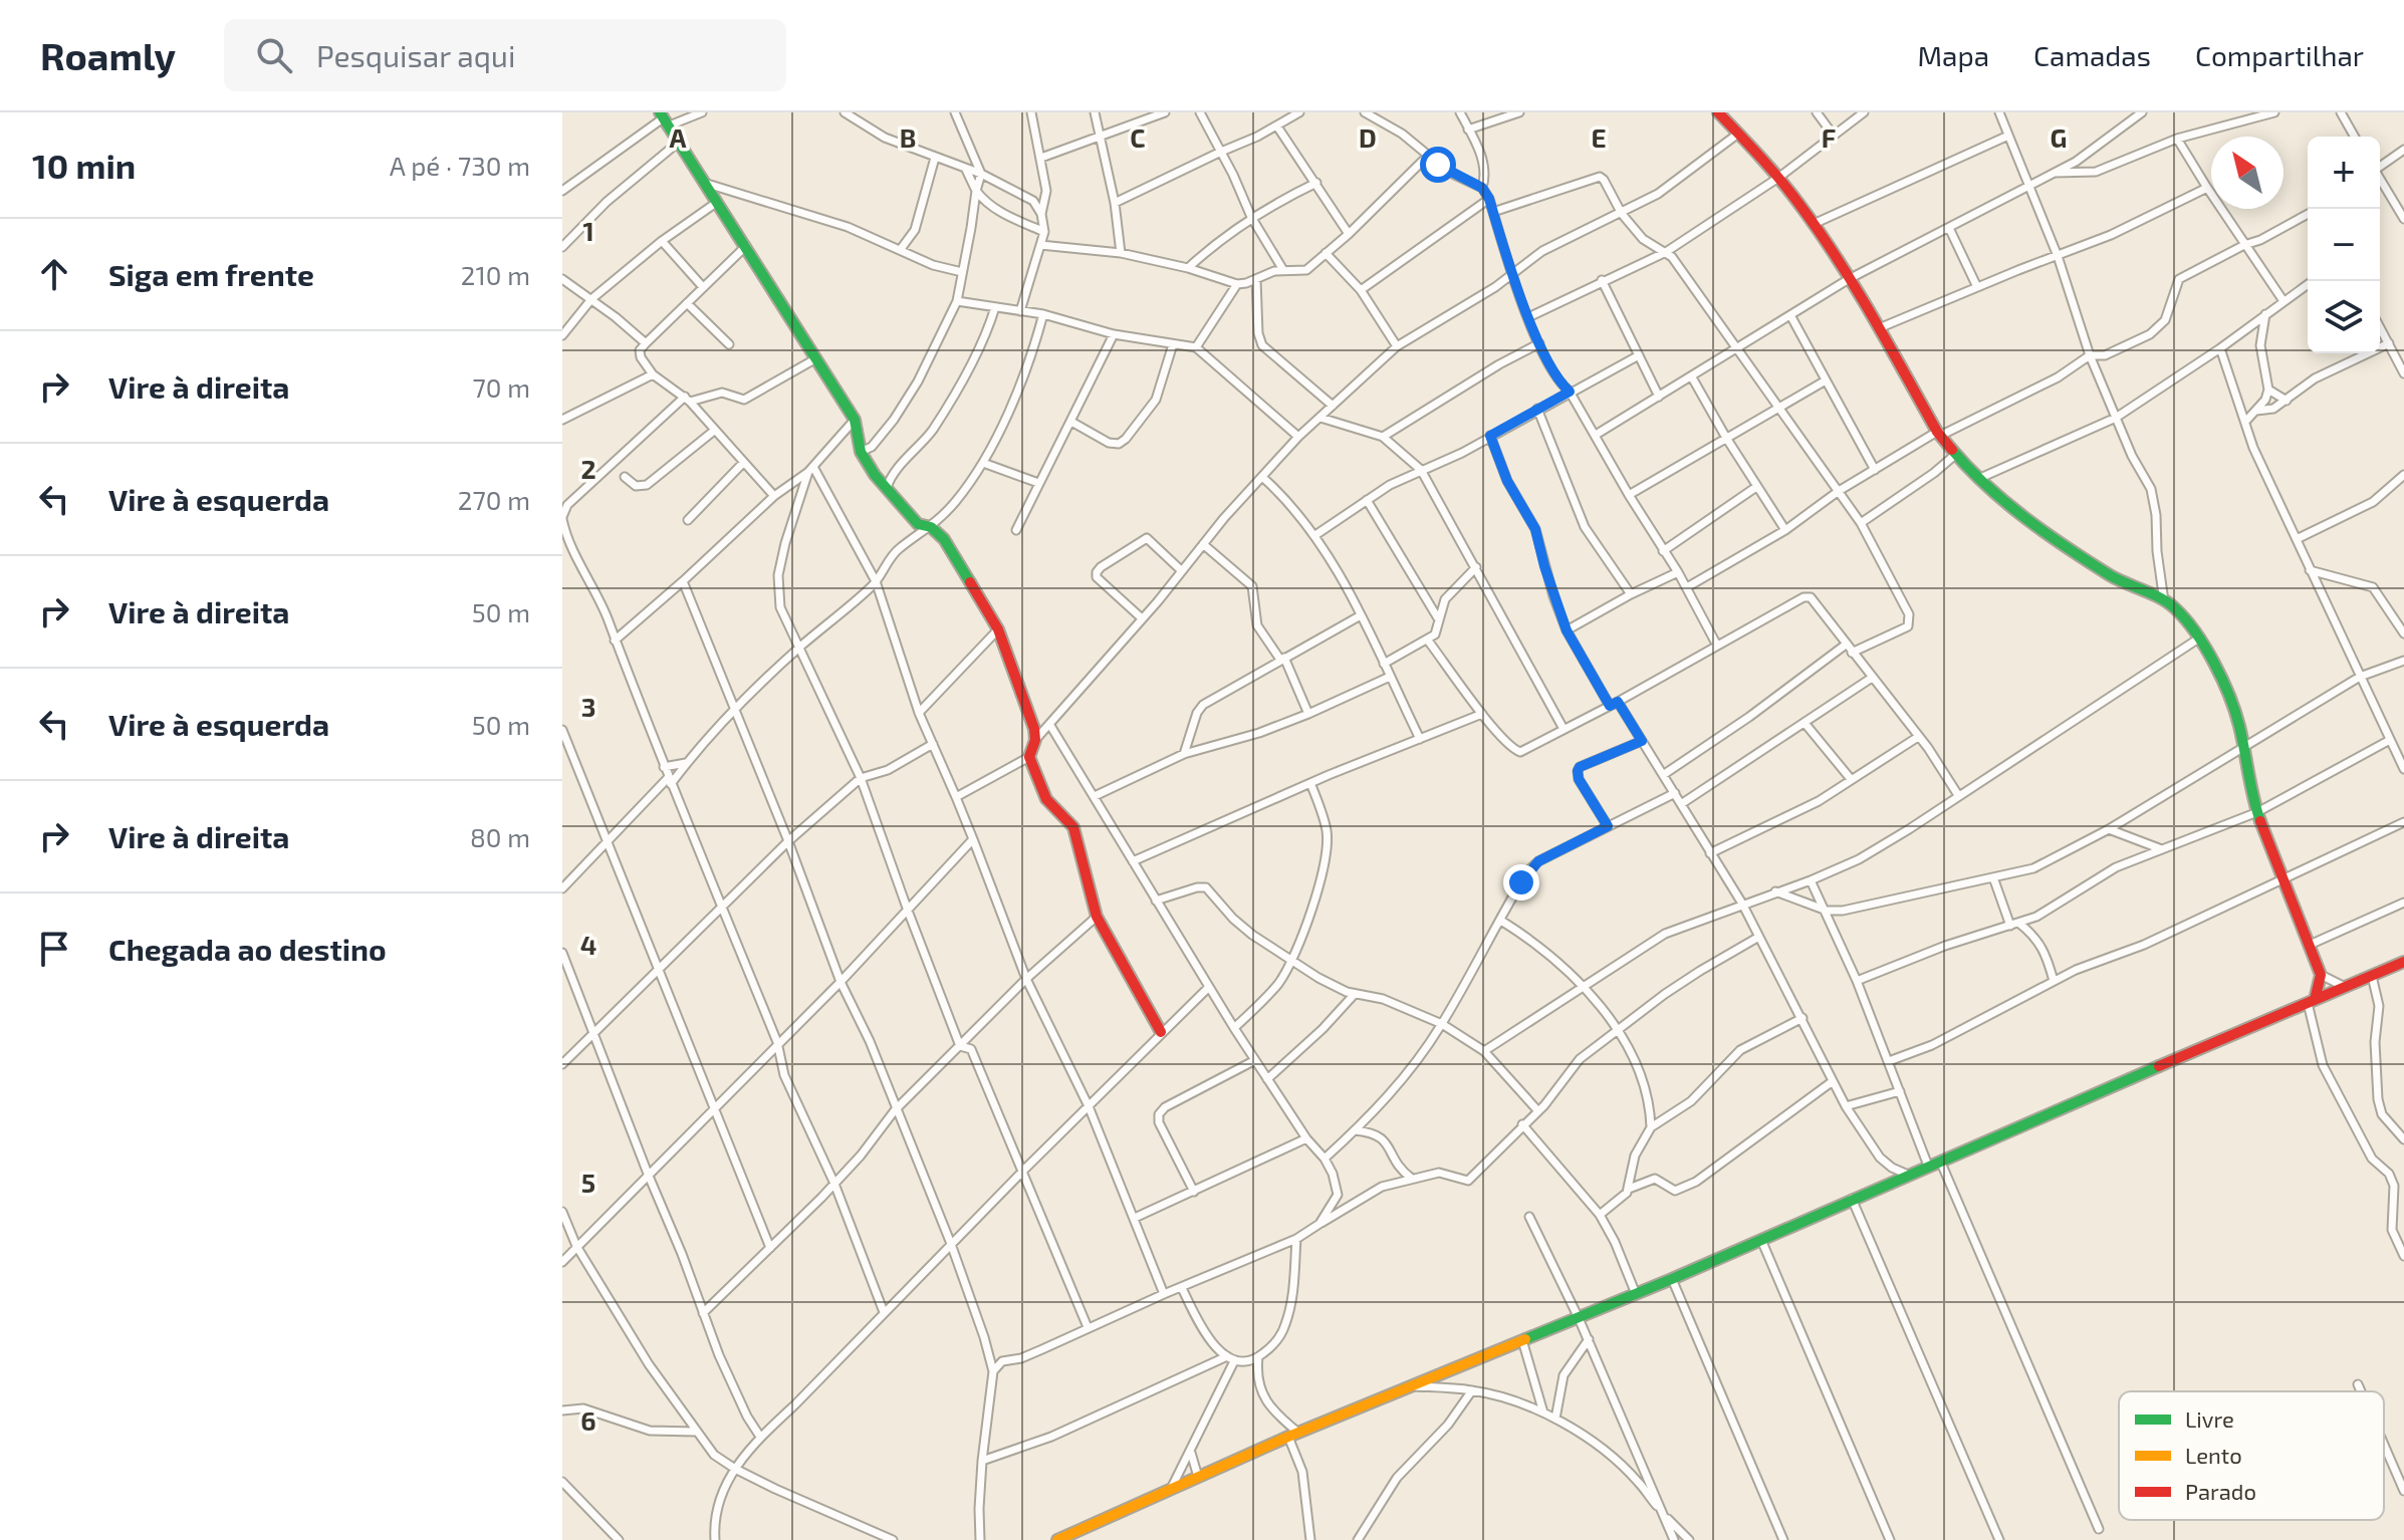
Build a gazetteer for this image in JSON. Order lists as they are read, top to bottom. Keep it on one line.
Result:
{"legend":["Livre","Lento","Parado"],"north":"top left","page":{"header":"Roamly","search":"Pesquisar aqui","nav":["Mapa","Camadas","Compartilhar"],"heading":["10 min","A pé · 730 m"],"map_buttons":["+","−"],"list":[["Siga em frente","210 m"],["Vire à direita","70 m"],["Vire à esquerda","270 m"],["Vire à direita","50 m"],["Vire à esquerda","50 m"],["Vire à direita","80 m"],"Chegada ao destino"]},"grid":{"columns":["A","B","C","D","E","F","G"],"rows":["1","2","3","4","5","6"]}}
